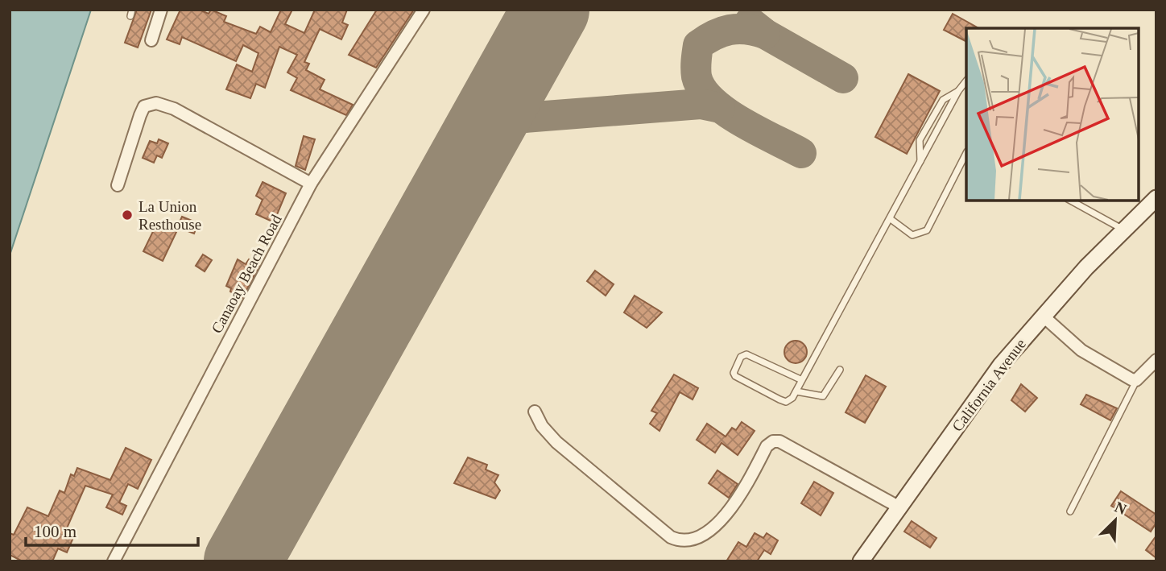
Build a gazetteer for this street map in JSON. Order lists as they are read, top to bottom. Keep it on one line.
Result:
{"streets":{"street":["Canaoay Beach Road","California Avenue"]},"places":["La Union Resthouse"],"scale_bar":"100 m","north":"top right"}
